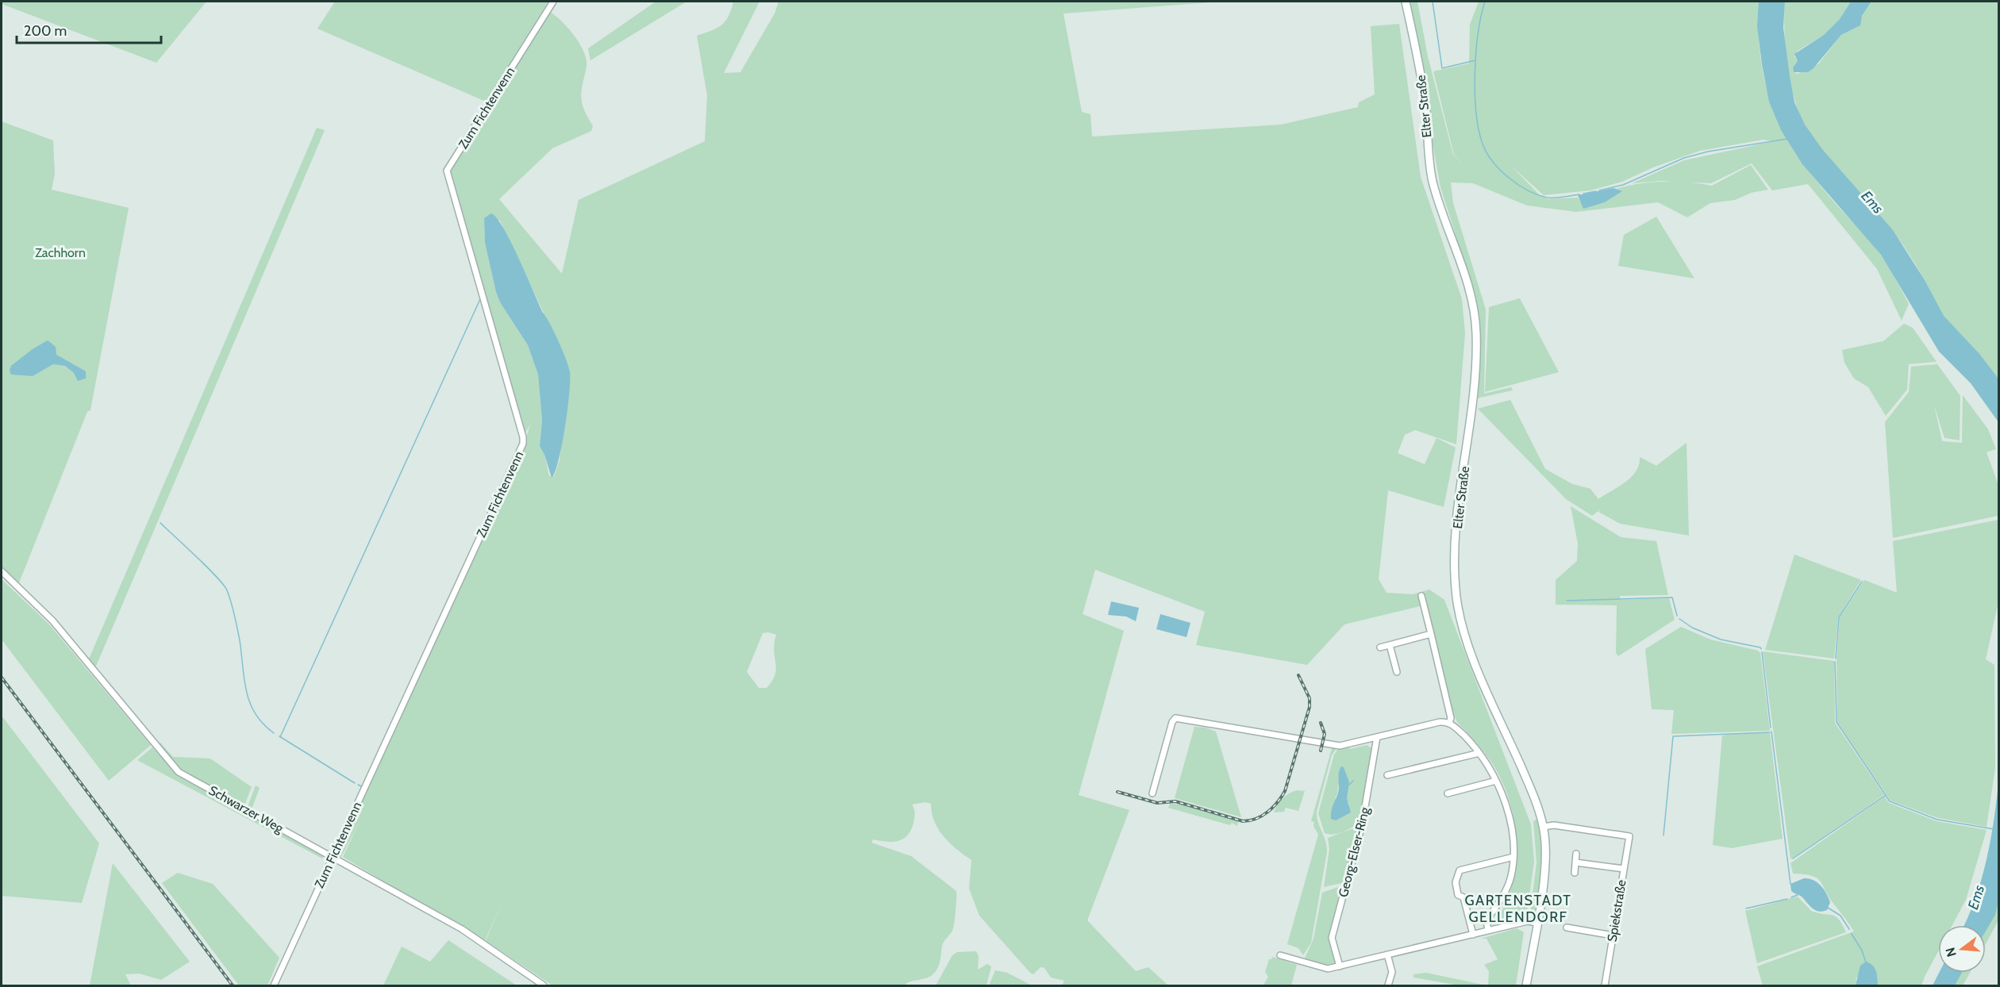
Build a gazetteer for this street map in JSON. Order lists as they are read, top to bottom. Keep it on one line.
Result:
{"streets":{"main road":["Elter Straße"],"street":["Zum Fichtenvenn","Schwarzer Weg","Georg-Elser-Ring","Spiekstraße"]},"crossings":[["Elter Straße","Spiekstraße"],["Zum Fichtenvenn","Schwarzer Weg"]],"districts":["GARTENSTADT GELLENDORF"],"water":["Ems"],"parks":["Zachhorn"],"scale_bar":"200 m","north":"left"}
